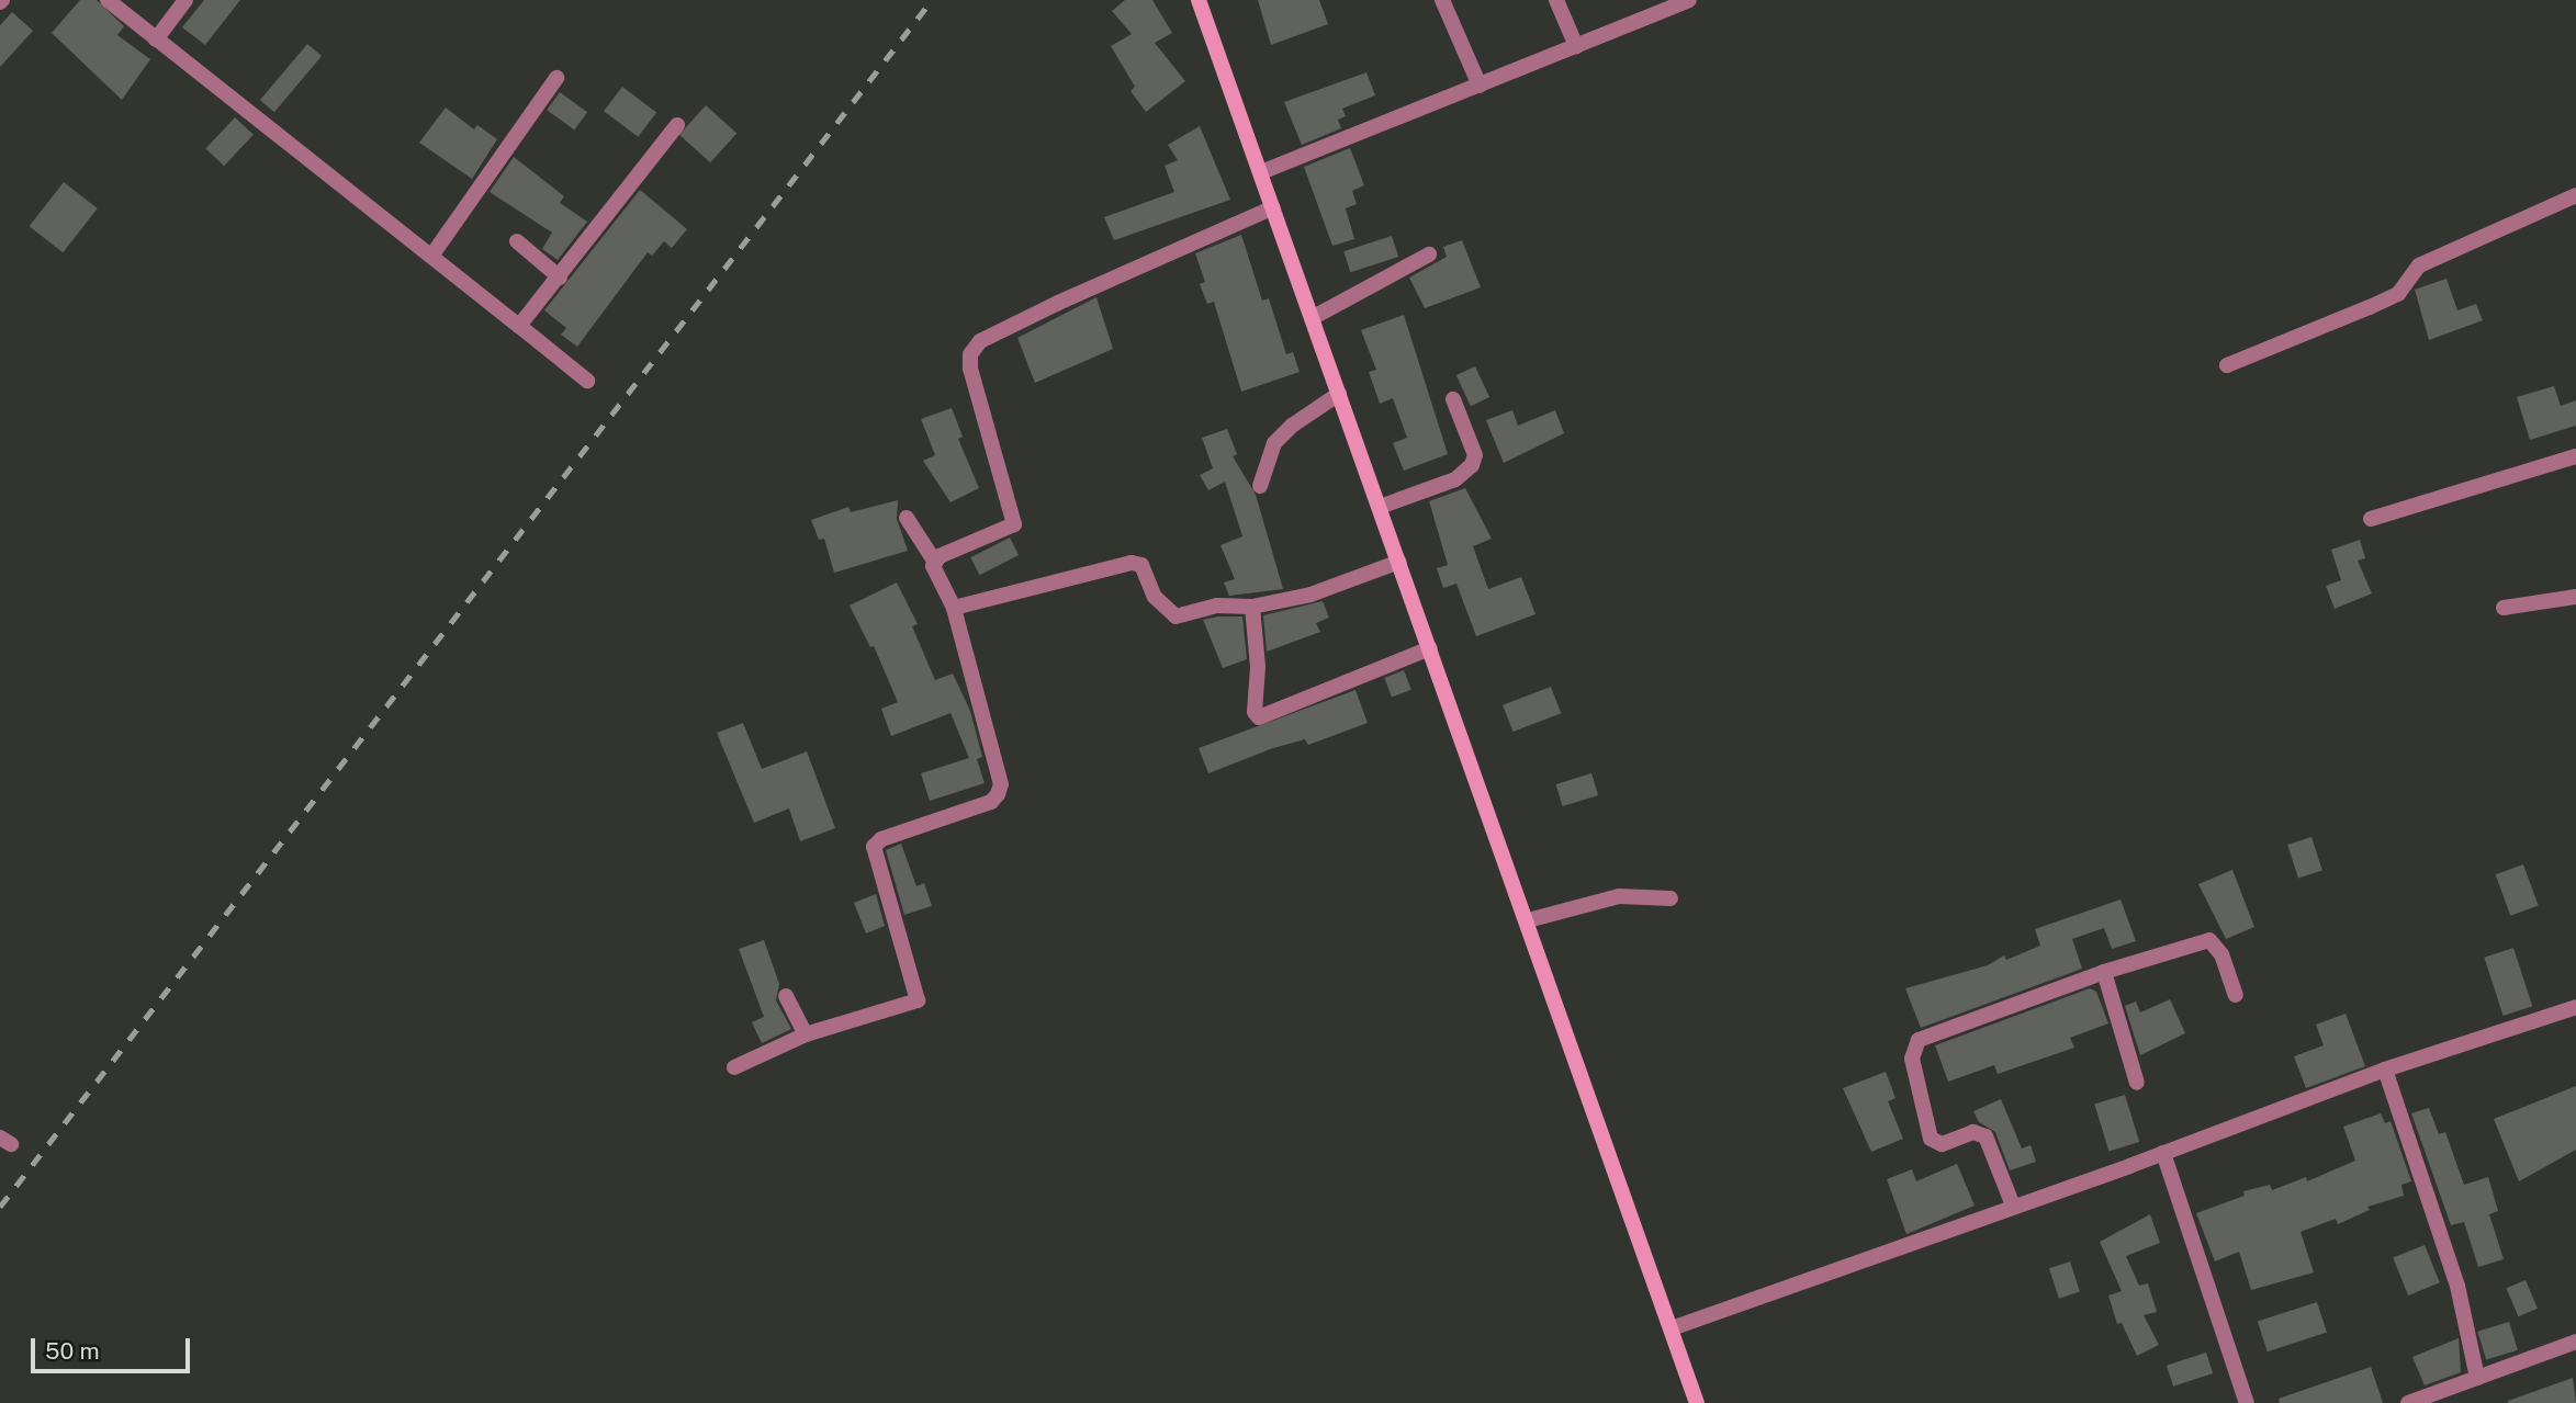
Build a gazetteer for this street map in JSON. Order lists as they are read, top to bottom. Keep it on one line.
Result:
{"scale_bar":"50 m"}
